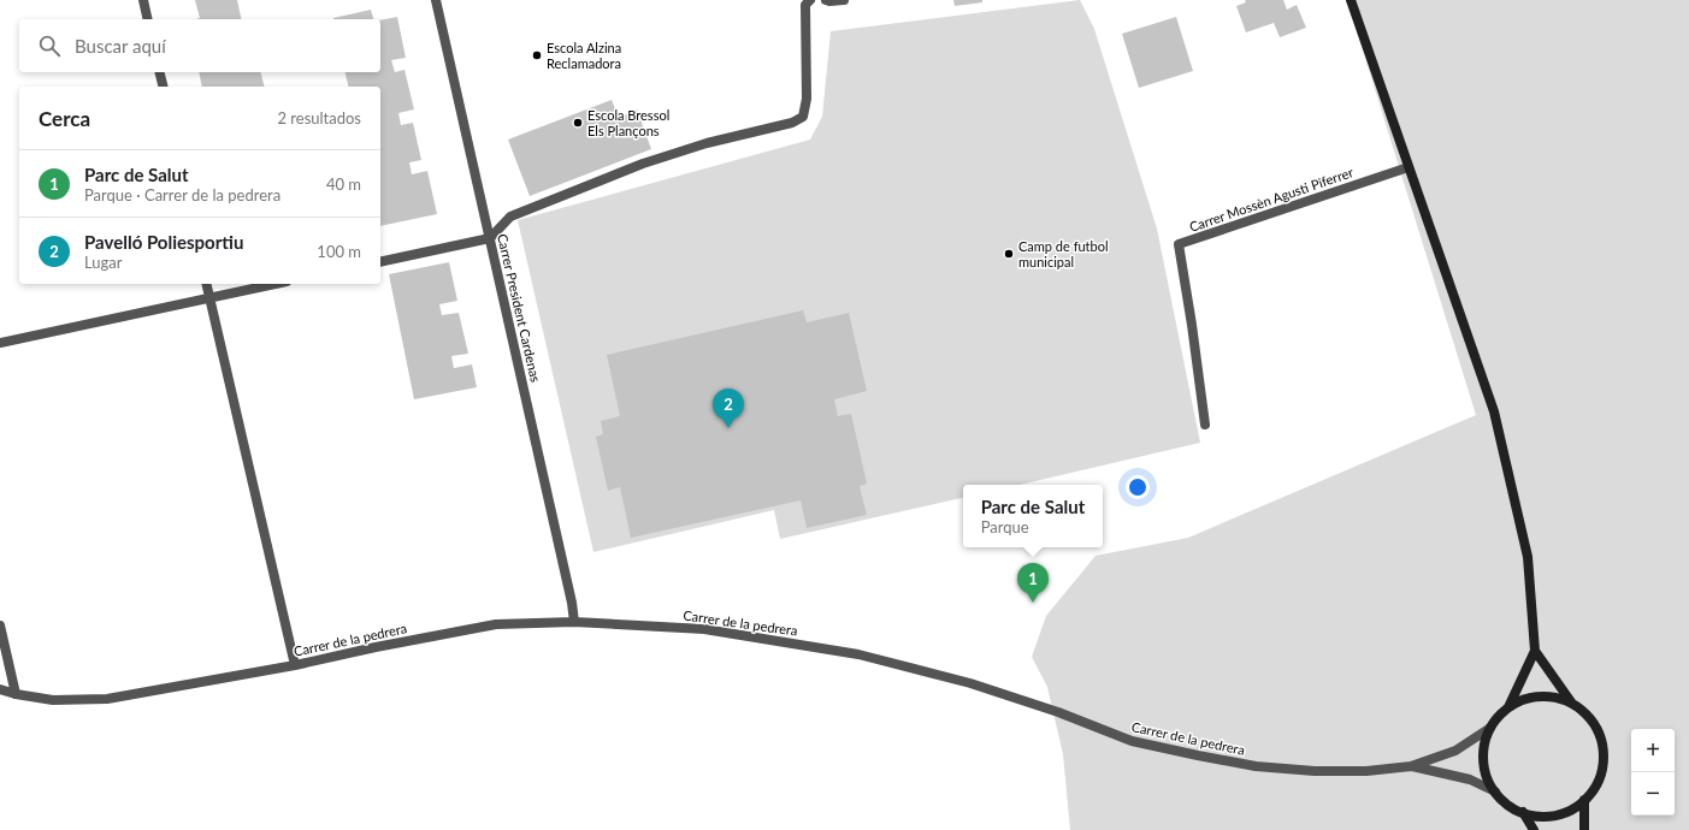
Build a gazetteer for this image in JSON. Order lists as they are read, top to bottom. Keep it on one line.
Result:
{"streets":{"street":["Carrer Mossèn Agusti Piferrer","Carrer President Cardenas","Carrer de la pedrera"]},"crossings":[["Carrer President Cardenas","Carrer de la pedrera"]],"places":["Escola Alzina Reclamadora","Escola Bressol Els Plançons","Camp de futbol municipal"],"page":{"search":"Buscar aquí","heading":["Cerca","2 resultados"],"list":[{"mark":"1","name":"Parc de Salut","note":"Parque · Carrer de la pedrera","value":"40 m"},{"mark":"2","name":"Pavelló Poliesportiu","note":"Lugar","value":"100 m"}],"pins":["2","1"],"popup":["Parc de Salut","Parque"],"map_buttons":["+","−"]}}
